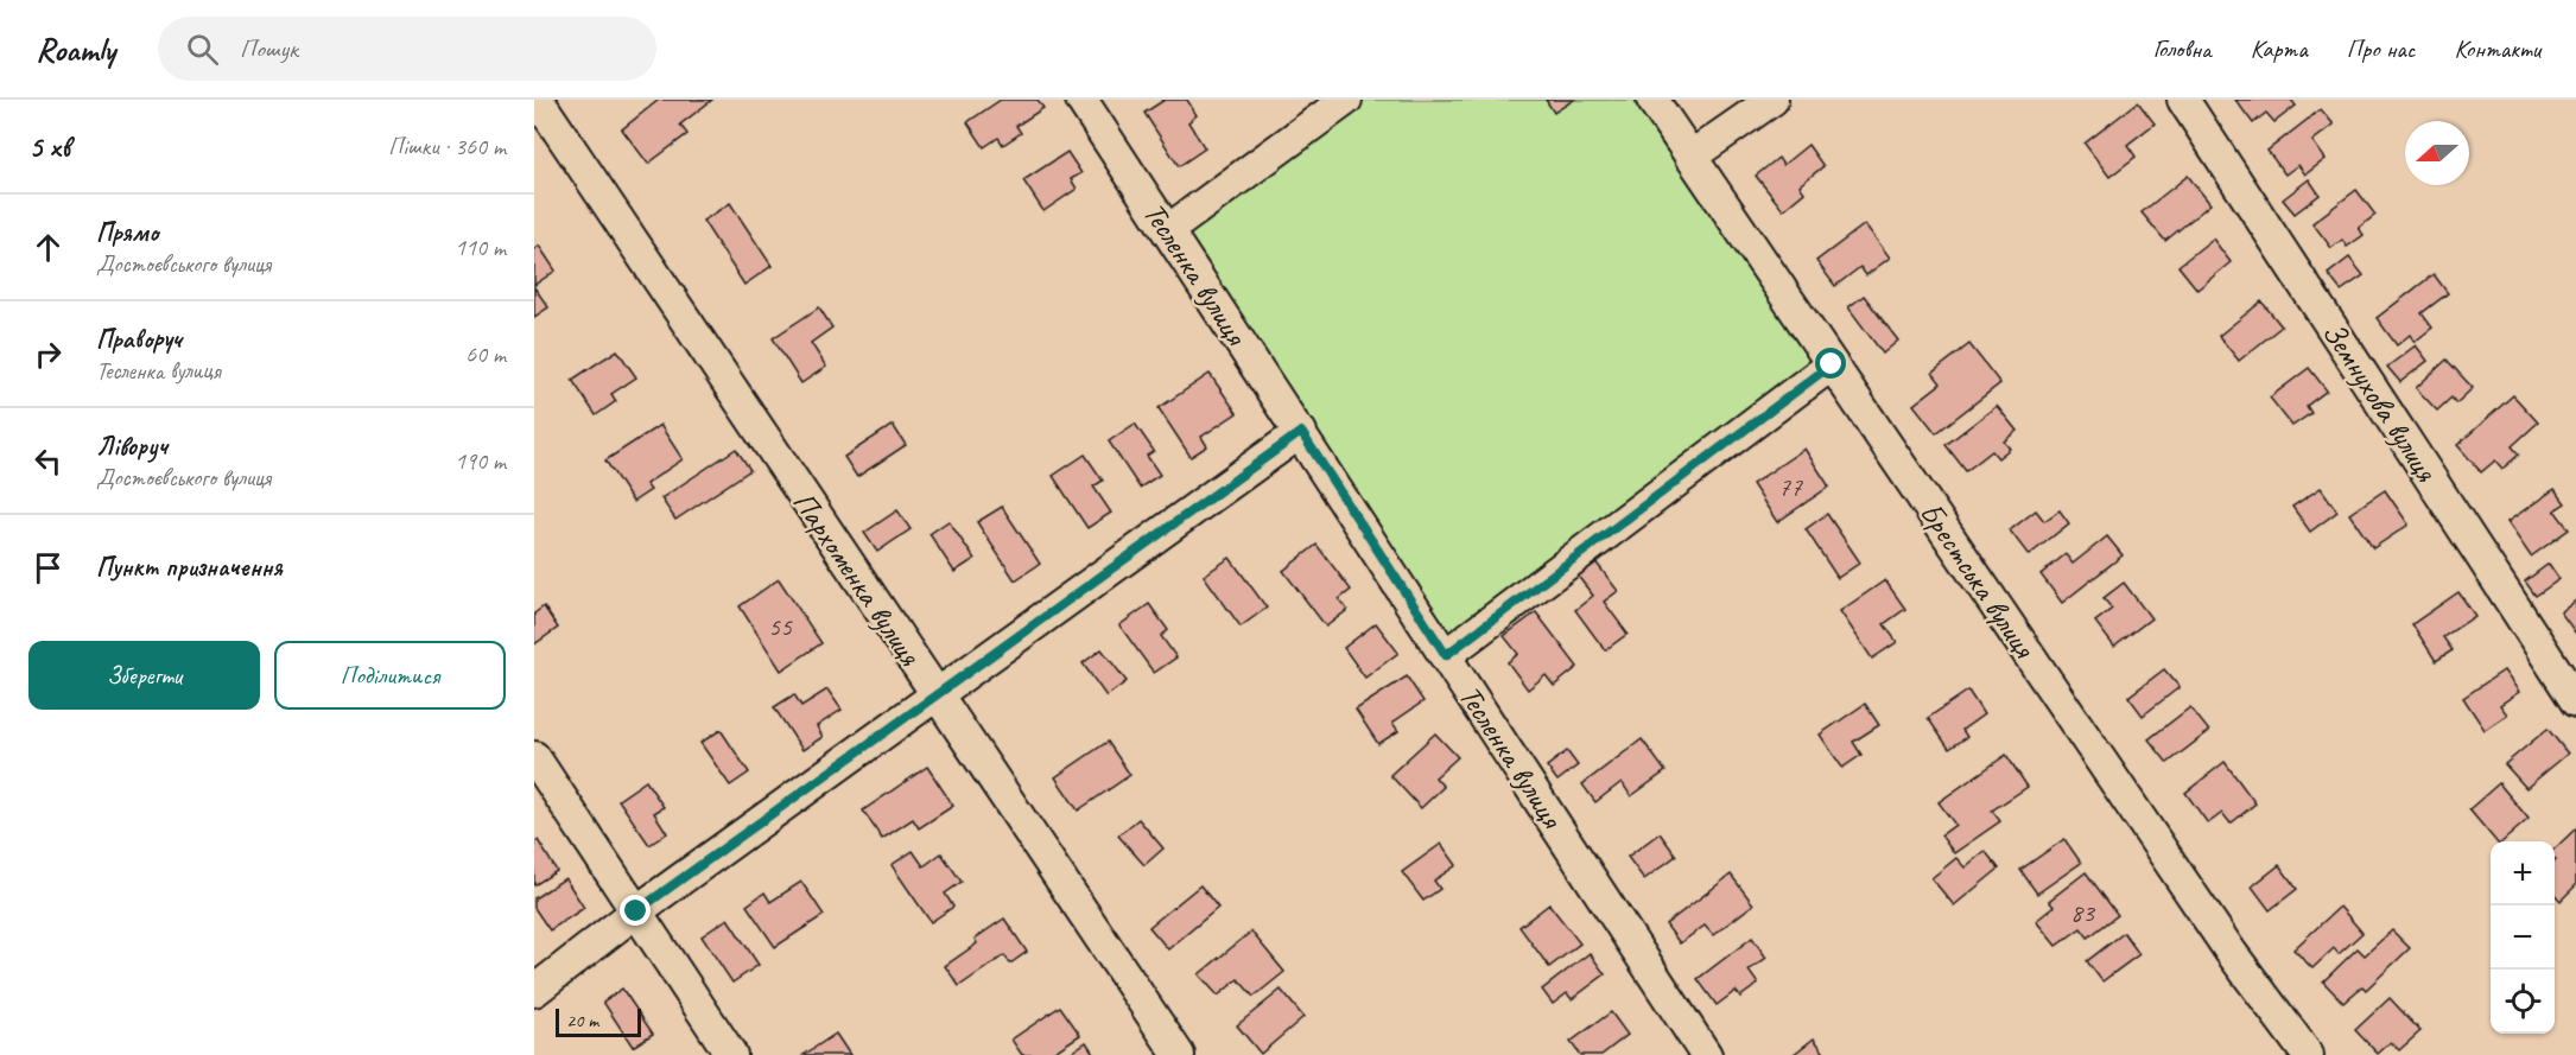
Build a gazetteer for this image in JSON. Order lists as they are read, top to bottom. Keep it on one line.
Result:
{"streets":{"street":["Тесленка вулиця","Земнухова вулиця","Пархоменка вулиця","Брестська вулиця"]},"house_numbers":["77","55","83"],"scale_bar":"20 m","north":"left","page":{"header":"Roamly","search":"Пошук","nav":["Головна","Карта","Про нас","Контакти"],"heading":["5 хв","Пішки · 360 m"],"list":[["Прямо","Достоєвського вулиця","110 m"],["Праворуч","Тесленка вулиця","60 m"],["Ліворуч","Достоєвського вулиця","190 m"],"Пункт призначення"],"buttons":["Зберегти","Поділитися"],"map_buttons":["+","−"],"scale":"20 m"}}
